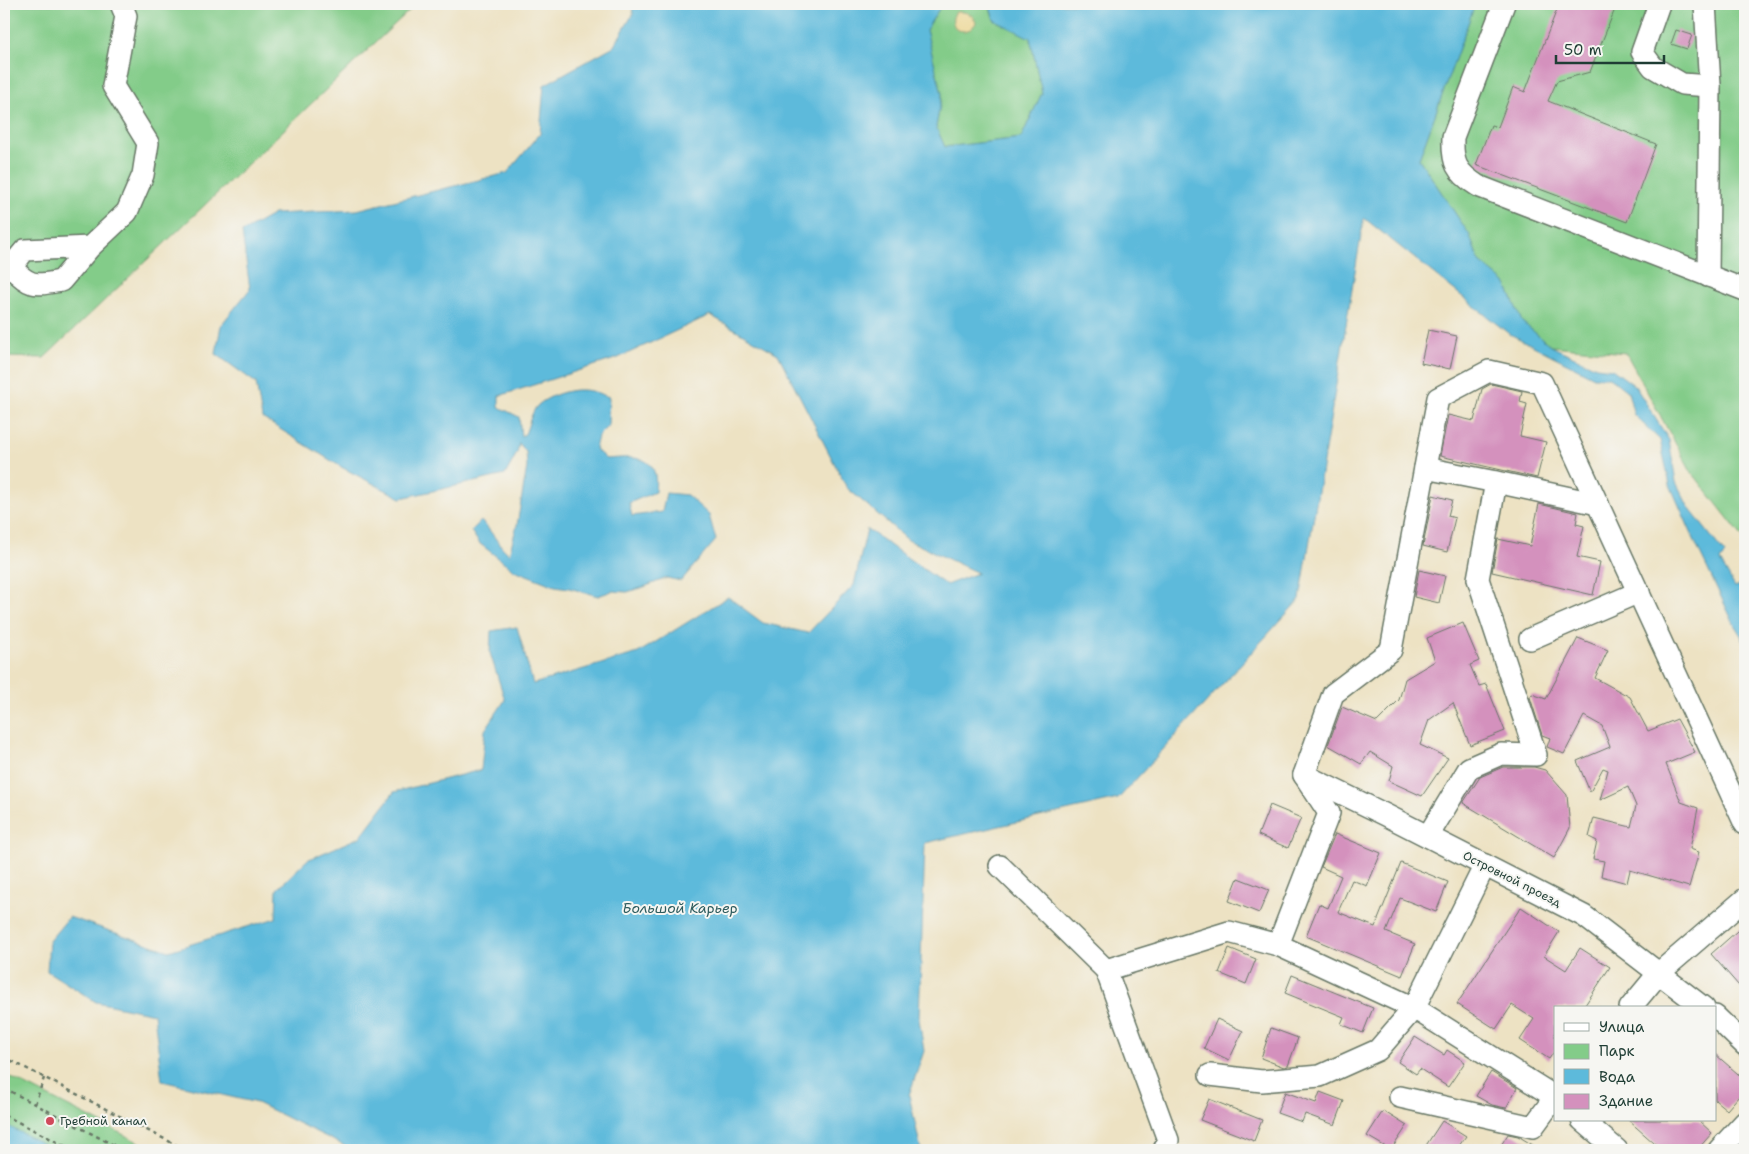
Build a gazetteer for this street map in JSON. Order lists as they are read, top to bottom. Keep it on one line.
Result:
{"streets":{"street":["Островной проезд"]},"water":["Большой Карьер"],"places":["Гребной канал"],"legend":["Улица","Парк","Вода","Здание"],"scale_bar":"50 m"}
